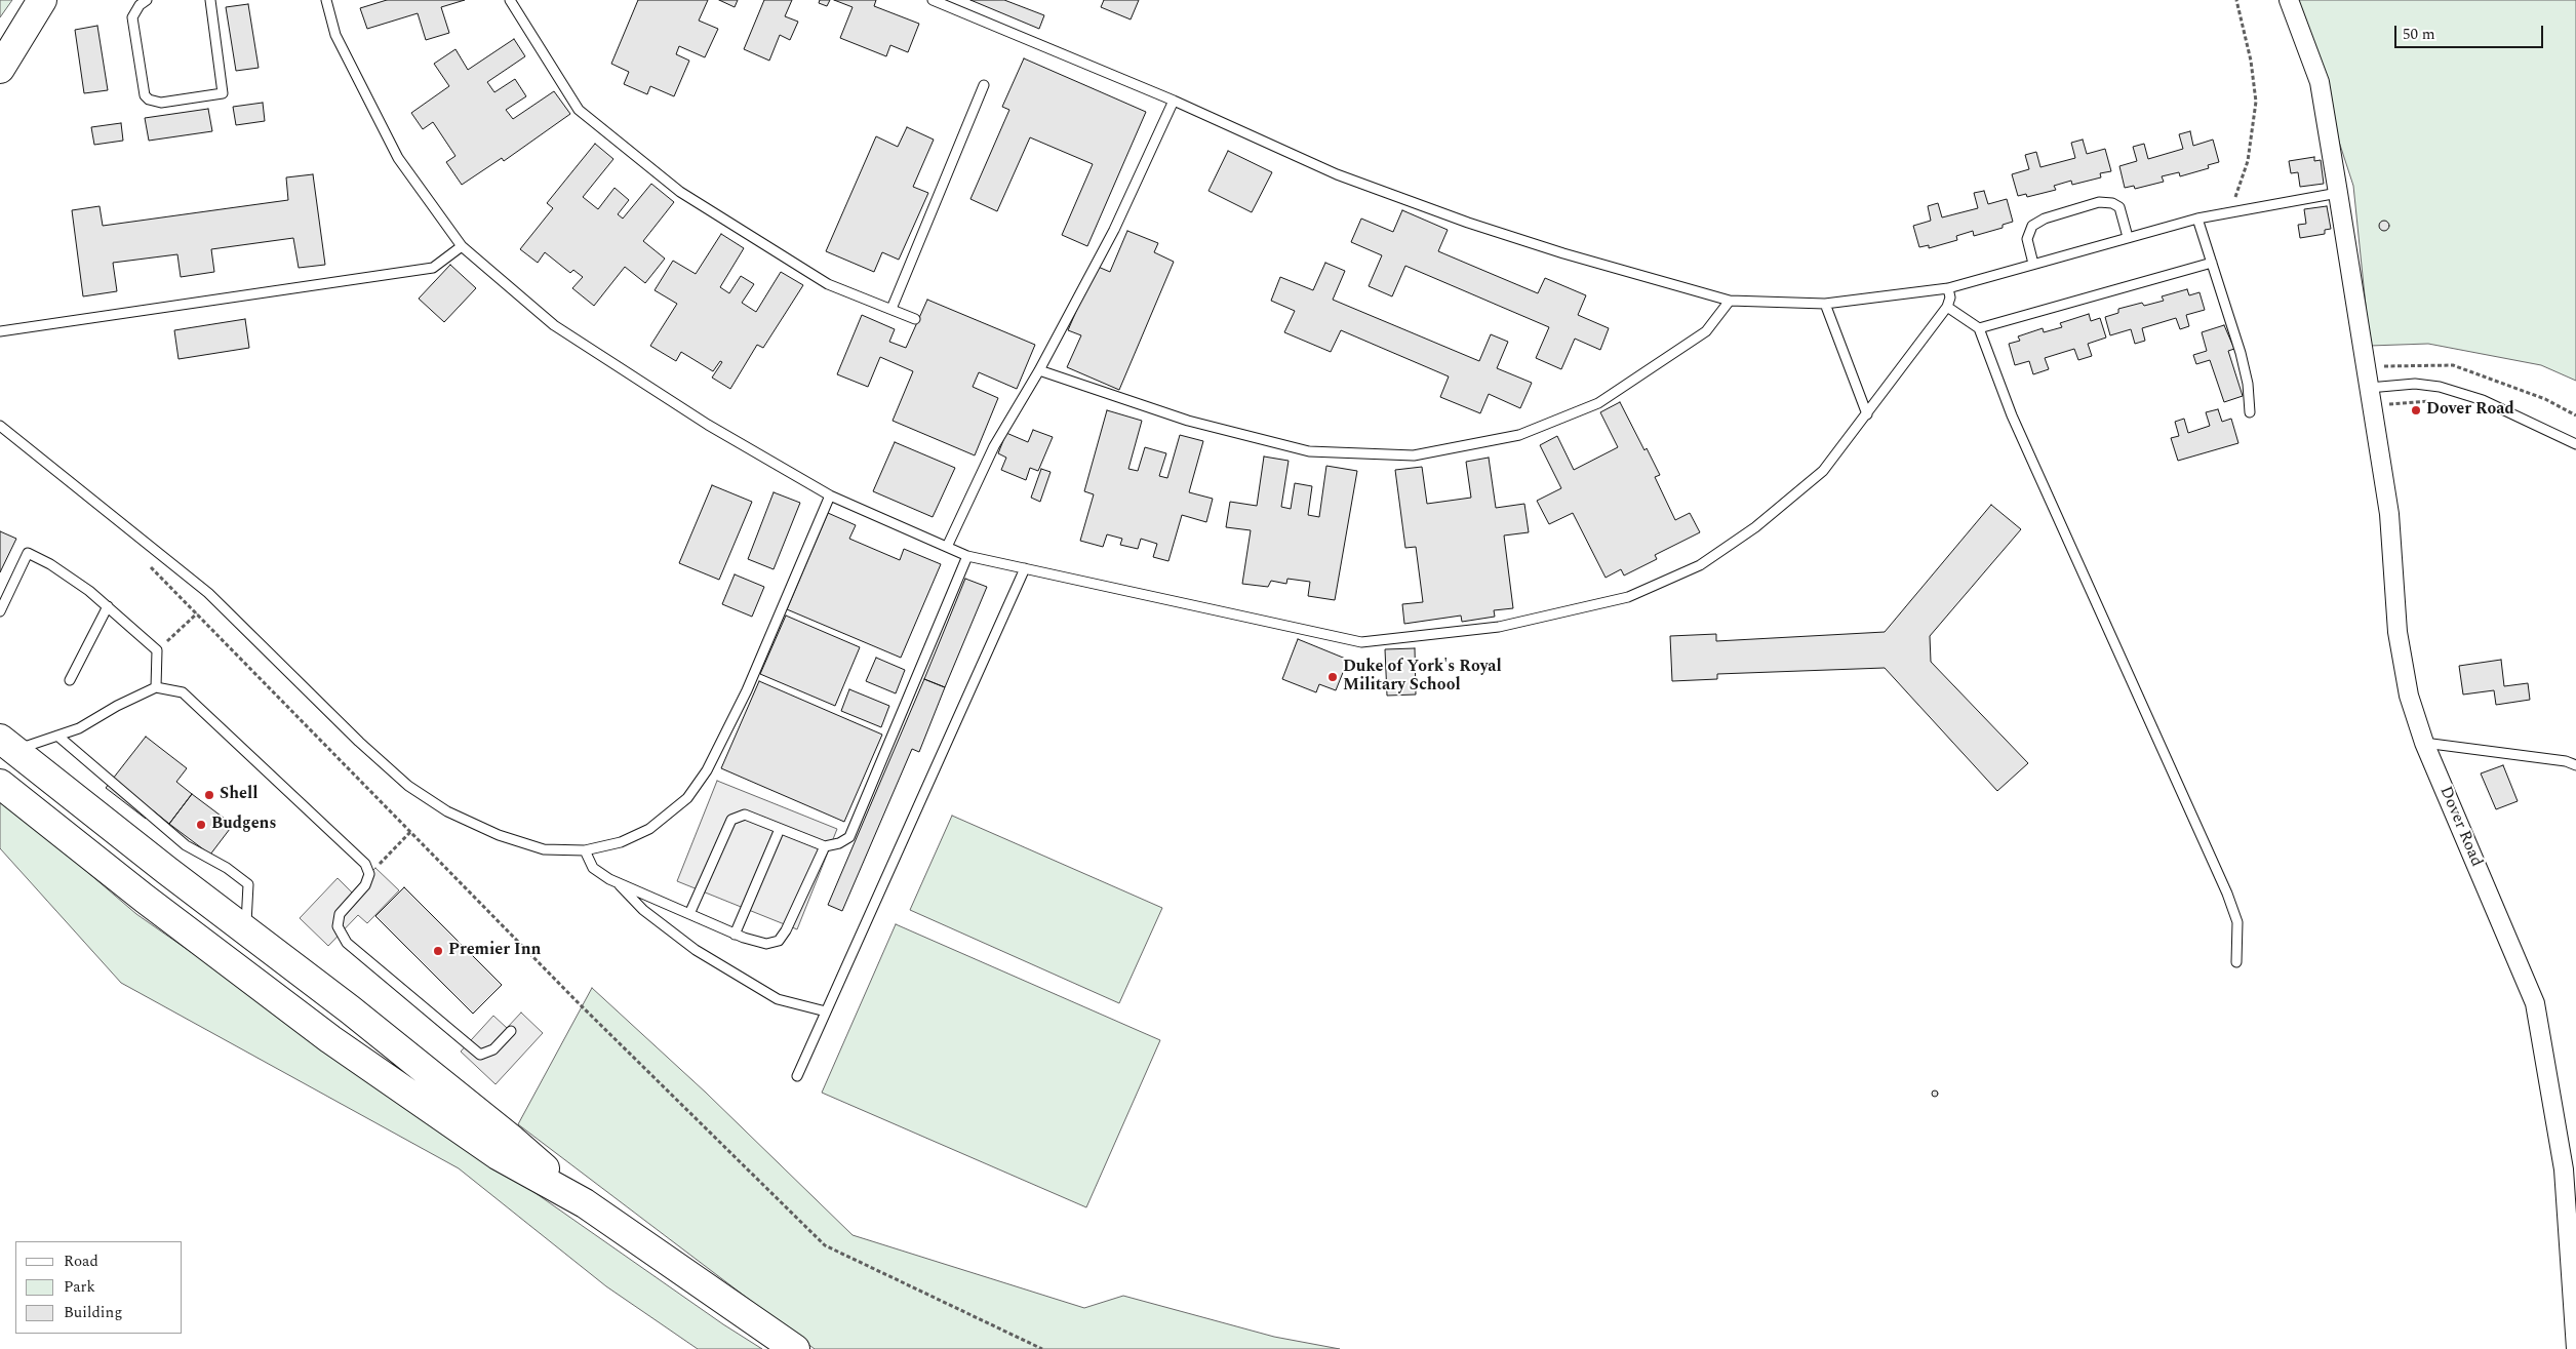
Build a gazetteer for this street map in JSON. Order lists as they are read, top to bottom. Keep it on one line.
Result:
{"streets":{"street":["Dover Road"]},"places":["Dover Road","Duke of York's Royal Military School","Shell","Budgens","Premier Inn"],"legend":["Road","Park","Building"],"scale_bar":"50 m"}
